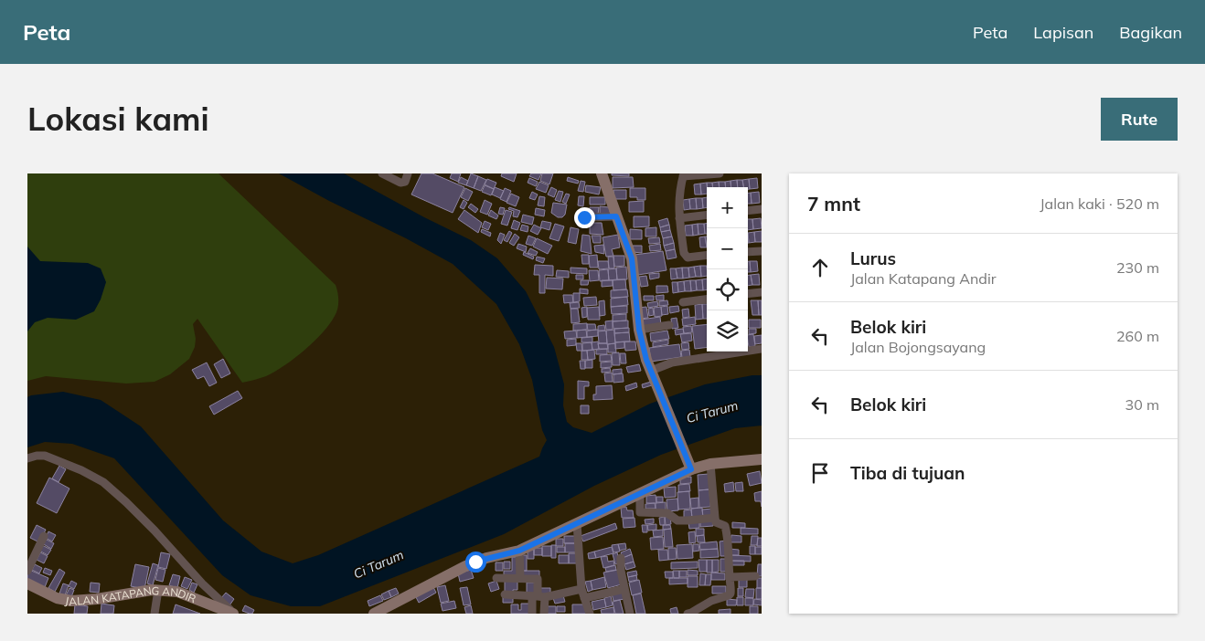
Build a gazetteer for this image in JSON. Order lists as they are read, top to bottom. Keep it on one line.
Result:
{"streets":{"street":["JALAN KATAPANG ANDIR"]},"water":["Ci Tarum"],"page":{"header":"Peta","nav":["Peta","Lapisan","Bagikan"],"buttons":"Rute","title":"Lokasi kami","heading":["7 mnt","Jalan kaki · 520 m"],"map_buttons":["+","−"],"list":[["Lurus","Jalan Katapang Andir","230 m"],["Belok kiri","Jalan Bojongsayang","260 m"],["Belok kiri","30 m"],"Tiba di tujuan"]}}
